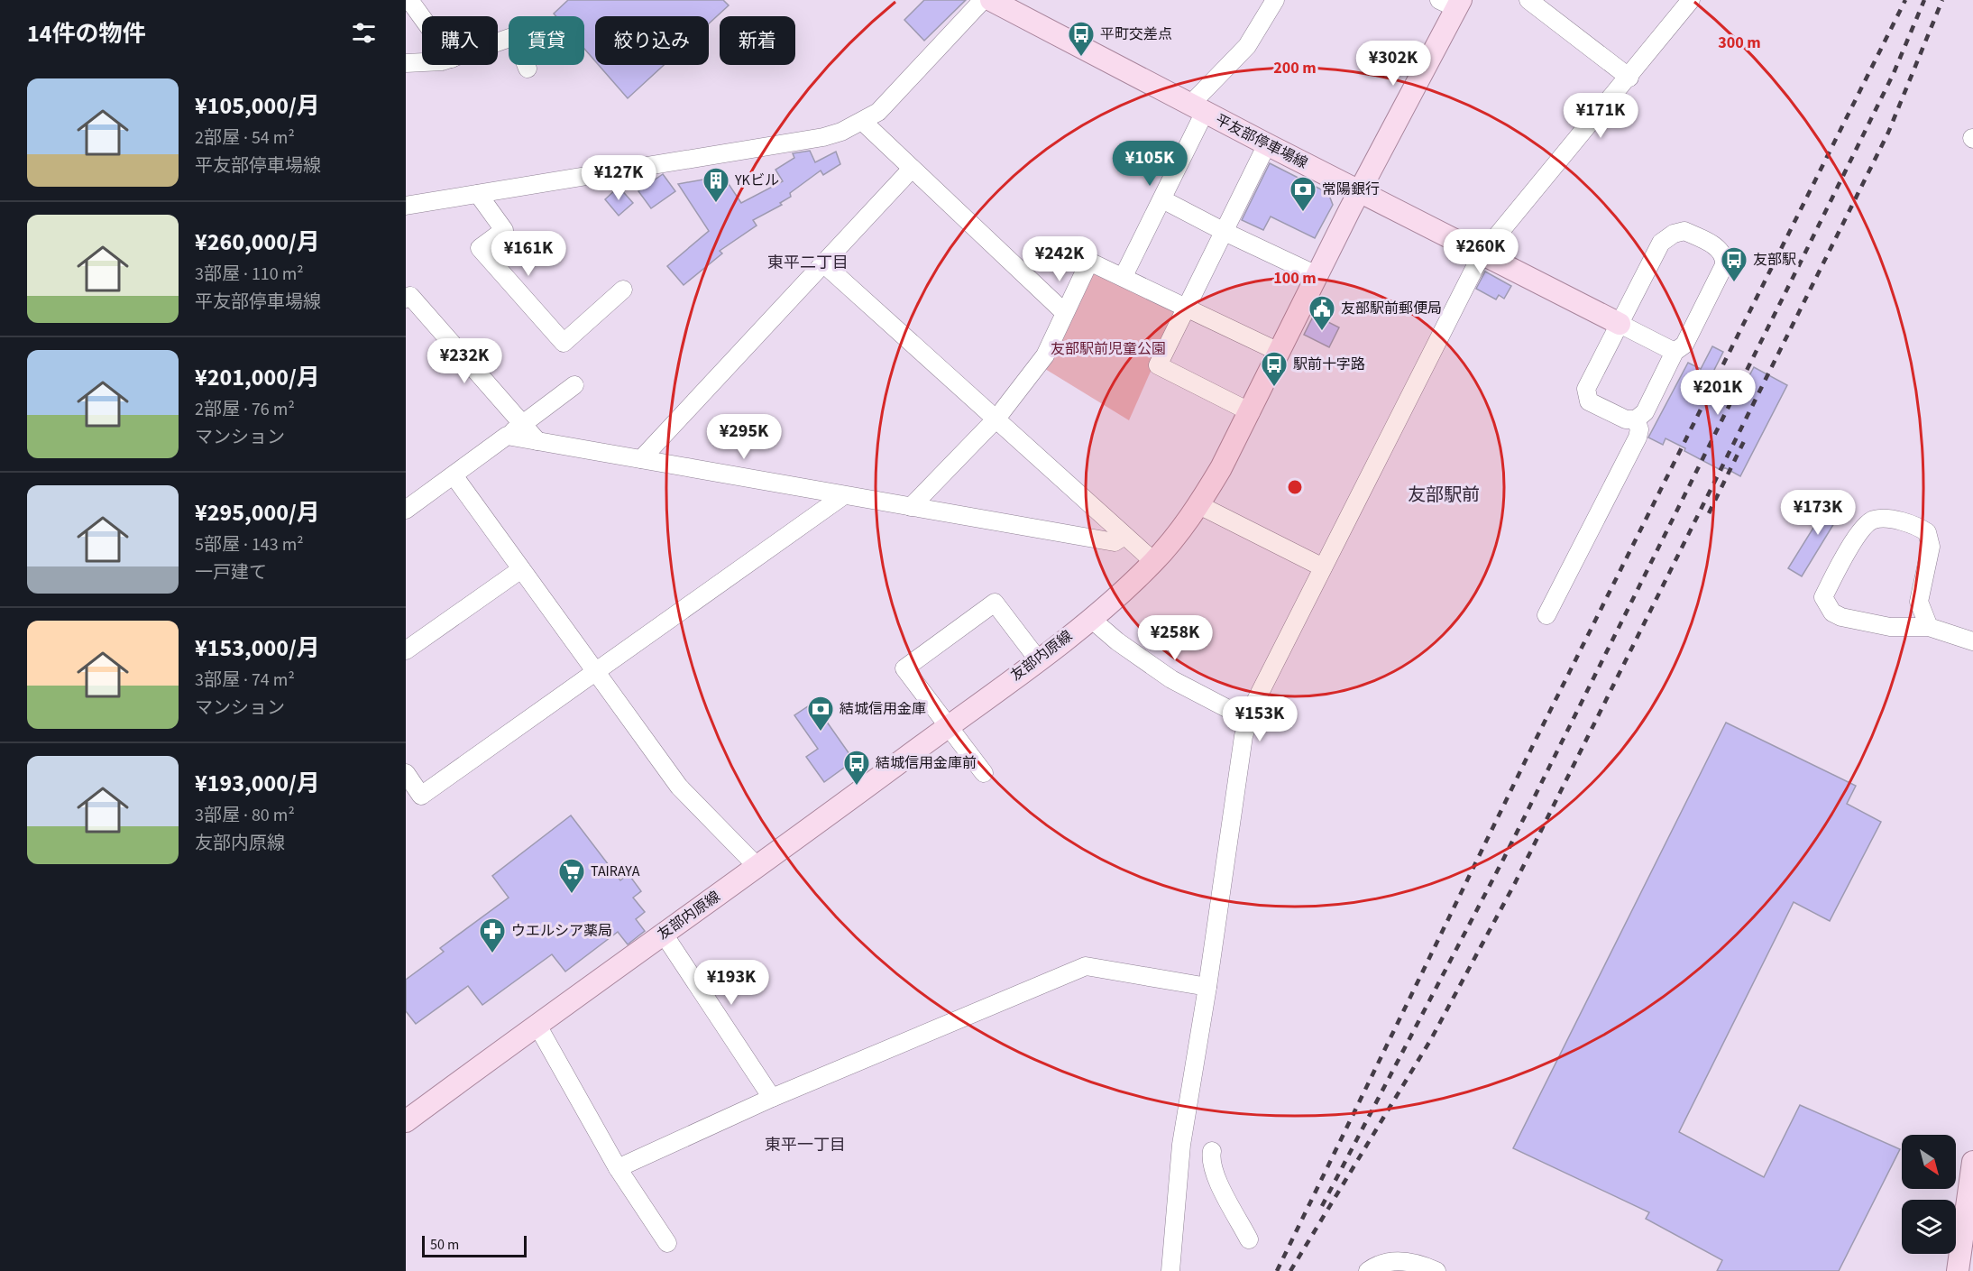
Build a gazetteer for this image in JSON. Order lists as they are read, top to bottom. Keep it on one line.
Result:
{"streets":{"main road":["平友部停車場線","友部内原線"]},"crossings":[["平友部停車場線","友部内原線"]],"districts":["東平二丁目","友部駅前","東平一丁目"],"parks":["友部駅前児童公園"],"places":{"bus stop":["平町交差点","友部駅","駅前十字路","結城信用金庫前"],"building":["YKビル"],"bank":["常陽銀行","結城信用金庫"],"public building":["友部駅前郵便局"],"supermarket":["TAIRAYA"],"pharmacy":["ウエルシア薬局"]},"scale_bar":"50 m","north":"bottom right","page":{"heading":"14件の物件","chip":["購入","賃貸","絞り込み","新着"],"price":["¥302K","¥171K","¥105K","¥127K","¥260K","¥161K","¥242K","¥232K","¥201K","¥295K","¥173K","¥258K","¥153K","¥193K"],"list":[{"name":"¥105,000/月","note":"2部屋 · 54 m² · 平友部停車場線"},{"name":"¥260,000/月","note":"3部屋 · 110 m² · 平友部停車場線"},{"name":"¥201,000/月","note":"2部屋 · 76 m² · マンション"},{"name":"¥295,000/月","note":"5部屋 · 143 m² · 一戸建て"},{"name":"¥153,000/月","note":"3部屋 · 74 m² · マンション"},{"name":"¥193,000/月","note":"3部屋 · 80 m² · 友部内原線"}],"scale":"50 m"},"rings":["300 m","200 m","100 m"]}
